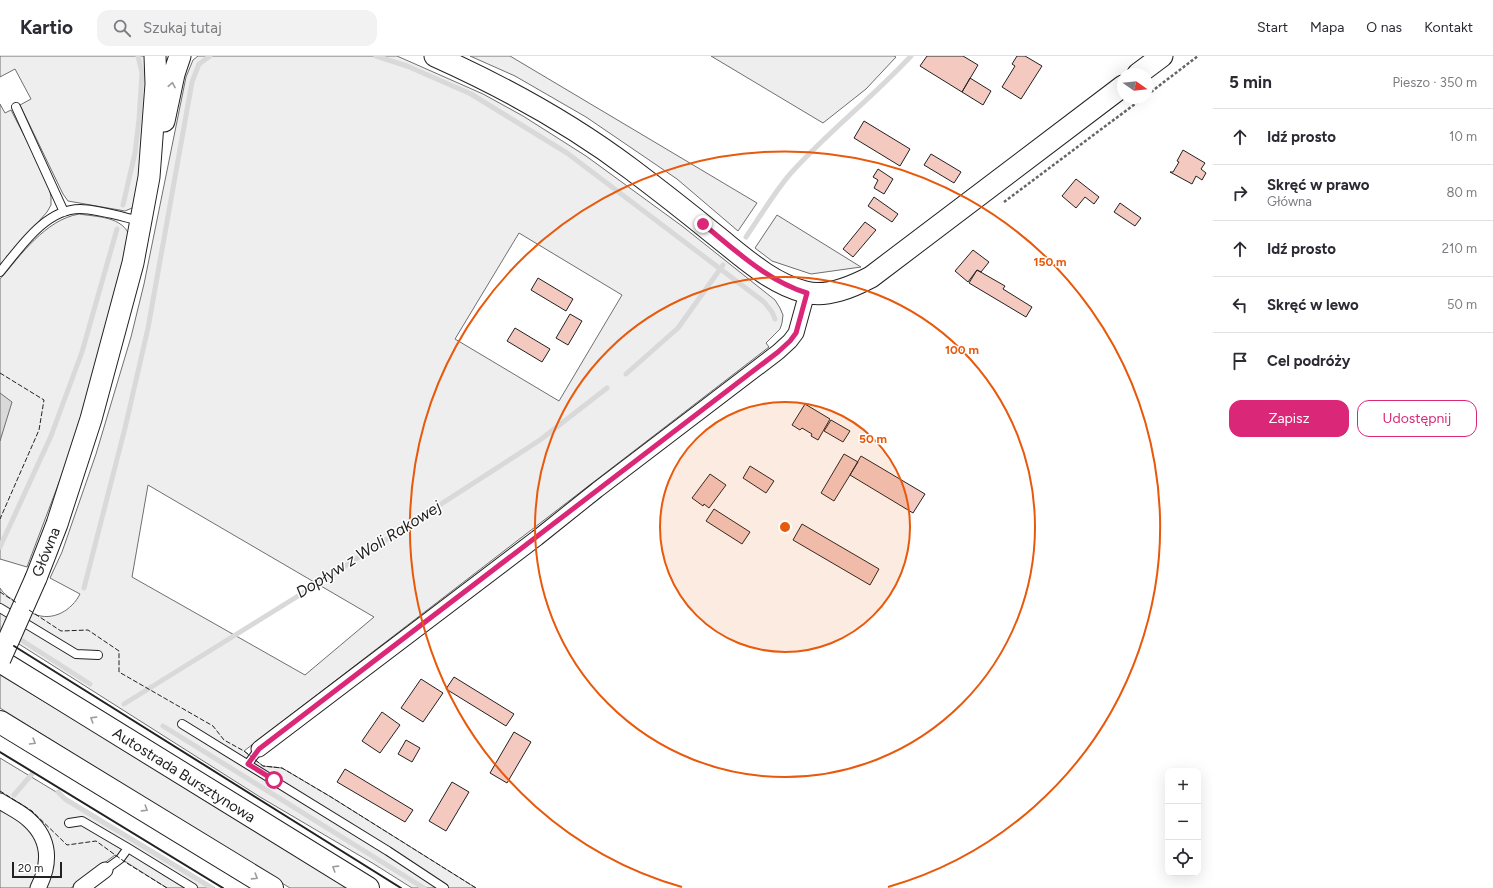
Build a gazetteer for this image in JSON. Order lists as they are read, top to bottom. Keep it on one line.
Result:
{"streets":{"highway":["Autostrada Bursztynowa"],"main road":["Główna"]},"crossings":[["Główna","Autostrada Bursztynowa"]],"water":["Dopływ z Woli Rakowej"],"scale_bar":"20 m","north":"right","page":{"header":"Kartio","search":"Szukaj tutaj","nav":["Start","Mapa","O nas","Kontakt"],"heading":["5 min","Pieszo · 350 m"],"list":[["Idź prosto","10 m"],["Skręć w prawo","Główna","80 m"],["Idź prosto","210 m"],["Skręć w lewo","50 m"],"Cel podróży"],"buttons":["Zapisz","Udostępnij"],"map_buttons":["+","−"],"scale":"20 m"},"rings":["150 m","100 m","50 m"]}
